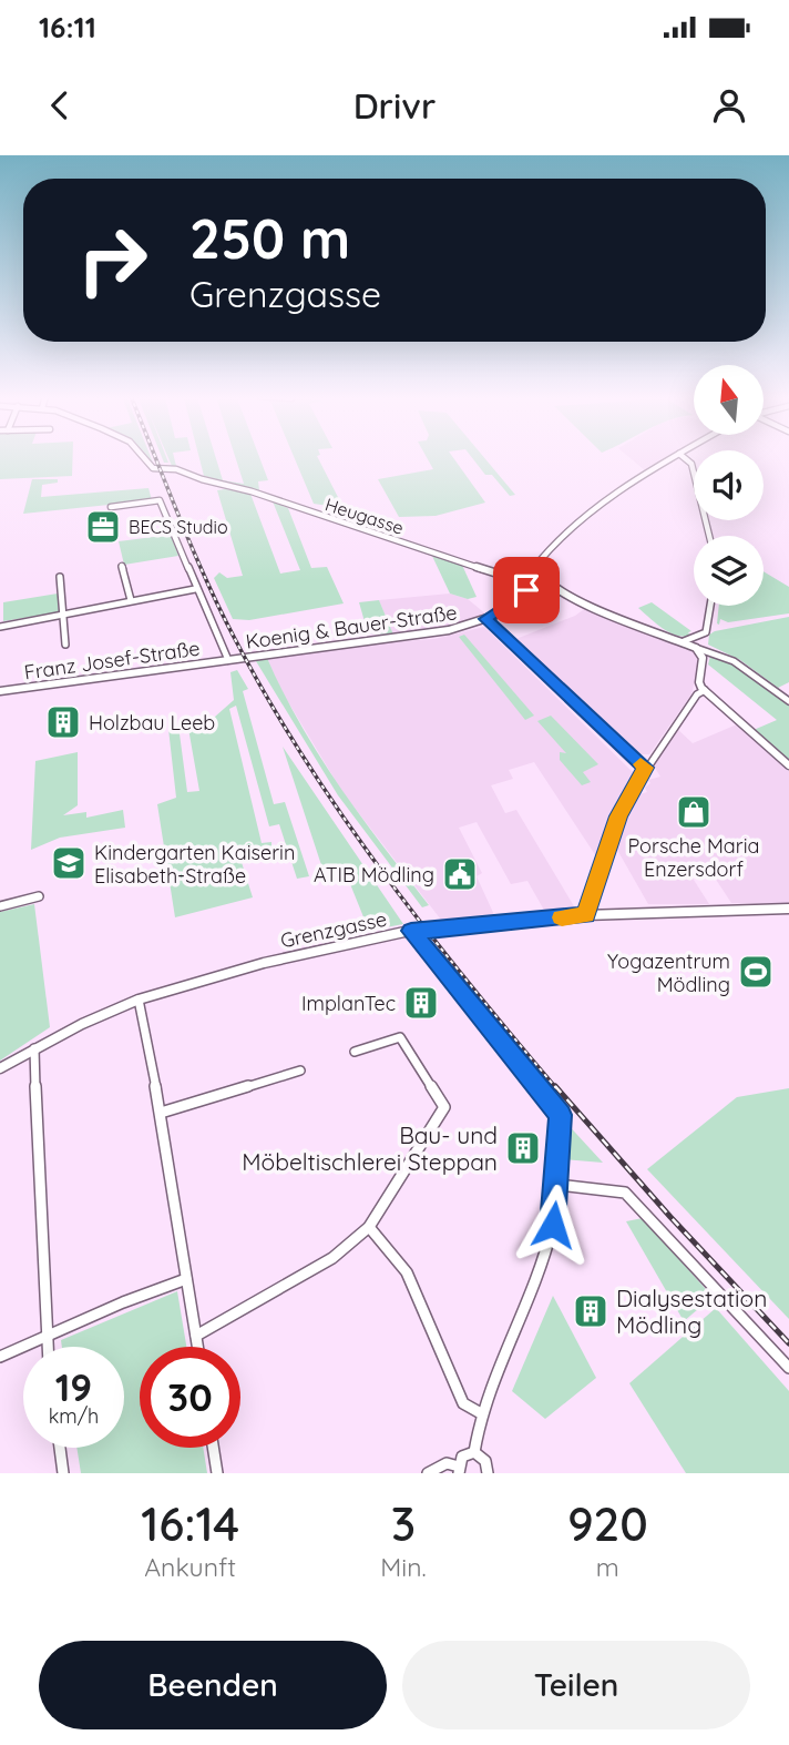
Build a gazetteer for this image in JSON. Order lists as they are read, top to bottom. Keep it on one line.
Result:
{"streets":{"street":["Heugasse","Koenig & Bauer-Straße","Franz Josef-Straße","Grenzgasse"]},"crossings":[["Heugasse","Koenig & Bauer-Straße"],["Koenig & Bauer-Straße","Franz Josef-Straße"]],"places":{"office":["BECS Studio"],"building":["Holzbau Leeb","ImplanTec","Bau- und Möbeltischlerei Steppan","Dialysestation Mödling"],"shop":["Porsche Maria Enzersdorf"],"school or university":["Kindergarten Kaiserin Elisabeth-Straße"],"public building":["ATIB Mödling"],"sports":["Yogazentrum Mödling"]},"north":"top","page":{"status":"16:11","header":"Drivr","turn":["250 m","Grenzgasse"],"speed":"19 km/h","limit":"30","eta":["16:14","Ankunft","3","Min.","920","m"],"buttons":["Beenden","Teilen"]}}
